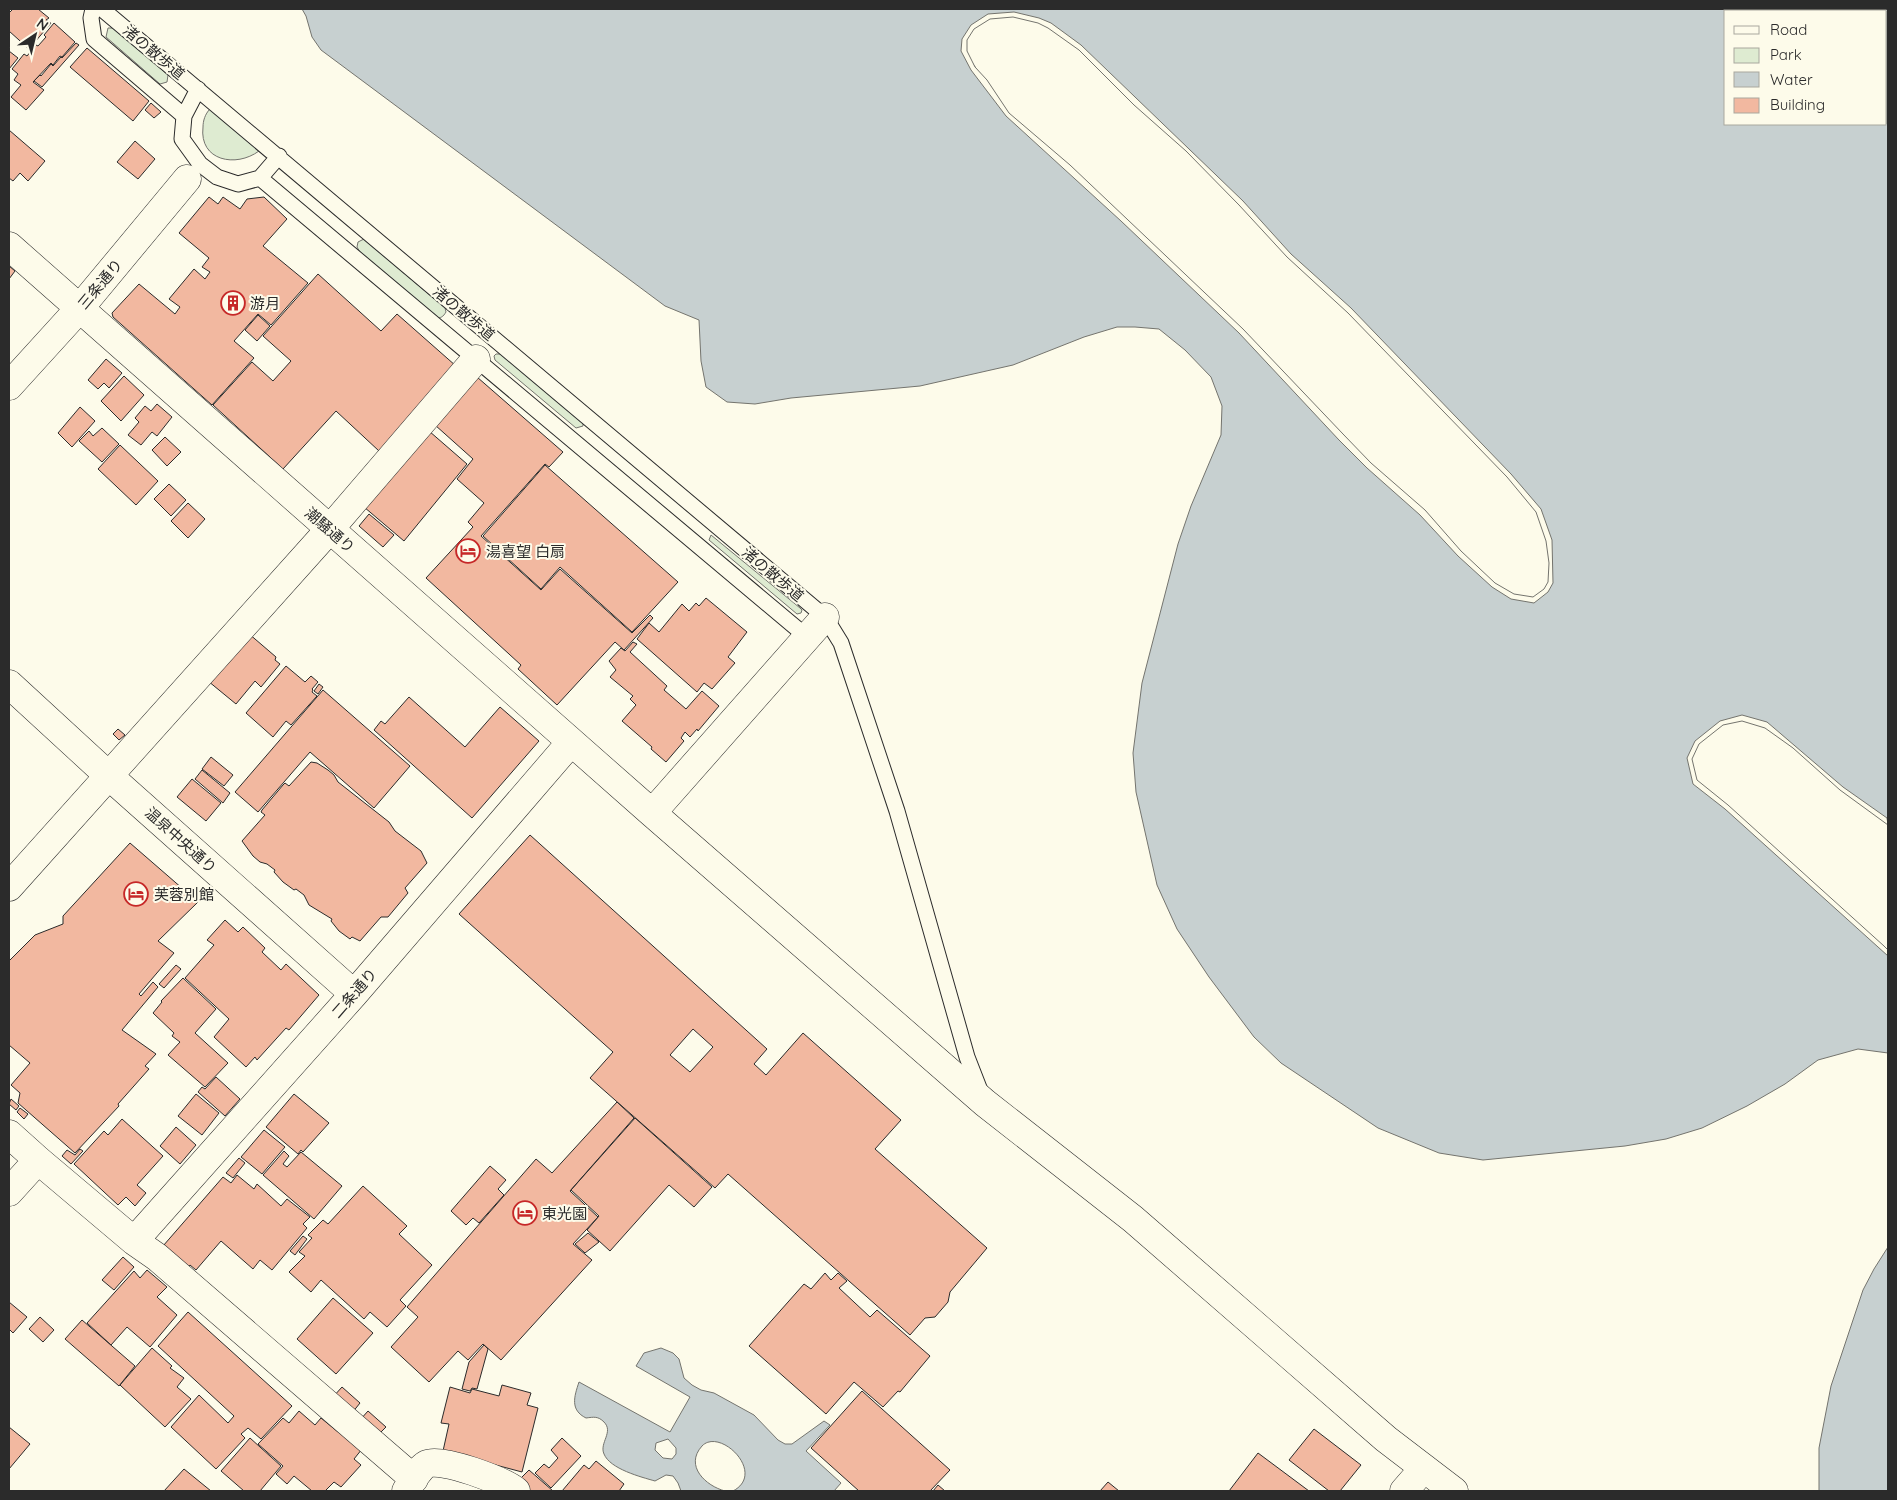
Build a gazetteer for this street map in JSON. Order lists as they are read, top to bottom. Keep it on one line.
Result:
{"streets":{"street":["三条通り","潮騒通り","温泉中央通り","二条通り"],"lane":["渚の散歩道"]},"crossings":[["渚の散歩道","潮騒通り"],["三条通り","潮騒通り"],["潮騒通り","二条通り"],["温泉中央通り","二条通り"]],"places":{"building":["游月"],"hotel":["湯喜望 白扇","芙蓉別館","東光園"]},"legend":["Road","Park","Water","Building"],"north":"top right"}
